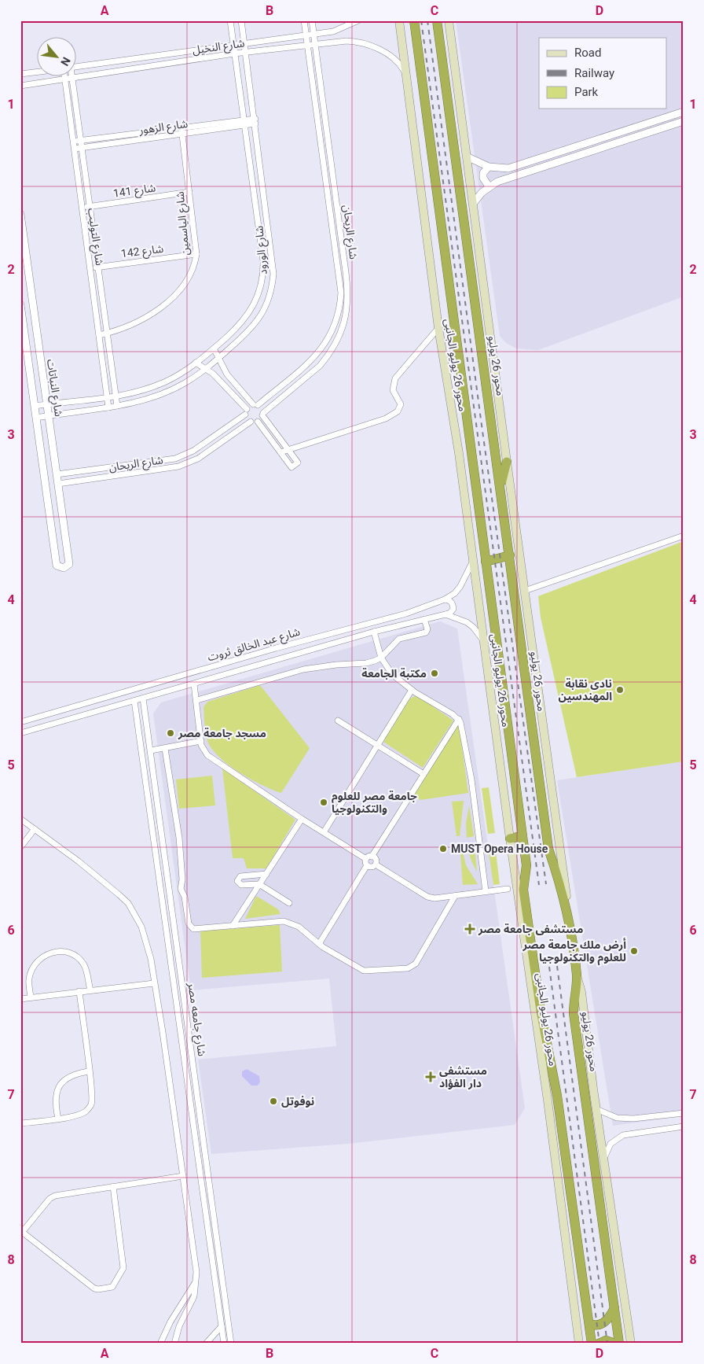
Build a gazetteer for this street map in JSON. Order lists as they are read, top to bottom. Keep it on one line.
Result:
{"streets":{"highway":["محور 26 يوليو"],"main road":["محور 26 يوليو الجانبى"],"street":["شارع النخيل","شارع الزهور","شارع 141","شارع الياسمين","شارع الريحان","شارع التوليب","شارع الورود","شارع 142","شارع النباتات","شارع عبد الخالق ثروت","شارع جامعه مصر"]},"crossings":[["شارع النخيل","شارع الريحان"],["شارع النخيل","شارع التوليب"],["شارع النخيل","شارع الورود"],["شارع النخيل","محور 26 يوليو الجانبى"],["شارع الزهور","شارع الياسمين"],["شارع الزهور","شارع التوليب"],["شارع الزهور","شارع الورود"],["شارع 141","شارع الياسمين"],["شارع 141","شارع التوليب"],["شارع الياسمين","شارع التوليب"],["شارع الياسمين","شارع 142"],["شارع الريحان","شارع النباتات"],["شارع التوليب","شارع الورود"],["شارع التوليب","شارع 142"],["شارع الورود","شارع النباتات"],["محور 26 يوليو الجانبى","شارع عبد الخالق ثروت"],["شارع عبد الخالق ثروت","شارع جامعه مصر"]],"places":{"other":["مكتبة الجامعة","نادى نقابة المهندسين","مسجد جامعة مصر","جامعة مصر للعلوم والتكنولوجيا","MUST Opera House","أرض ملك جامعة مصر للعلوم والتكنولوجيا","نوفوتل"],"health":["مستشفى جامعة مصر","مستشفى دار الفؤاد"]},"legend":["Road","Railway","Park"],"north":"bottom right","grid":{"columns":["A","B","C","D"],"rows":["1","2","3","4","5","6","7","8"]}}
